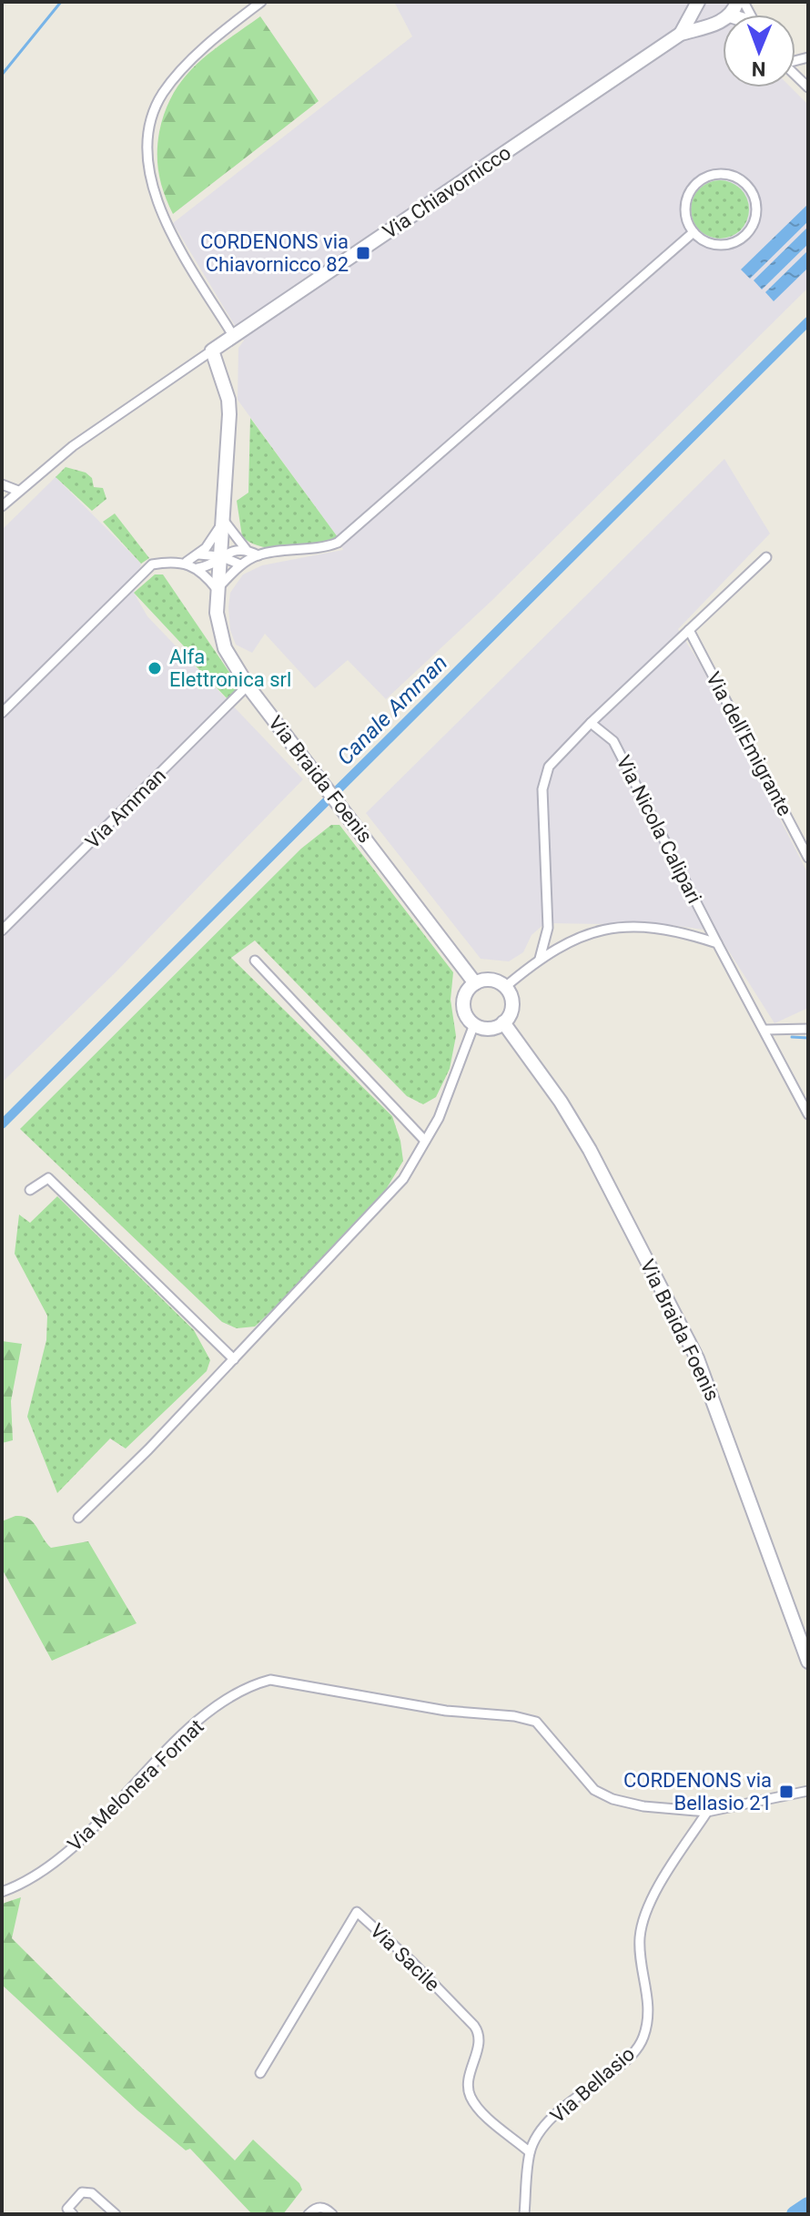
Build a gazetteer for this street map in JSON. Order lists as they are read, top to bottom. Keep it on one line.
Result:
{"streets":{"street":["Via Chiavornicco","Via dell'Emigrante","Via Braida Foenis","Via Amman","Via Nicola Calipari","Via Melonera Fornat","Via Sacile","Via Bellasio"]},"crossings":[["Via Braida Foenis","Via Amman"],["Via Melonera Fornat","Via Bellasio"],["Via Sacile","Via Bellasio"]],"water":["Canale Amman"],"places":{"transit":["CORDENONS via Chiavornicco 82","CORDENONS via Bellasio 21"],"other":["Alfa Elettronica srl"]},"north":"bottom"}
